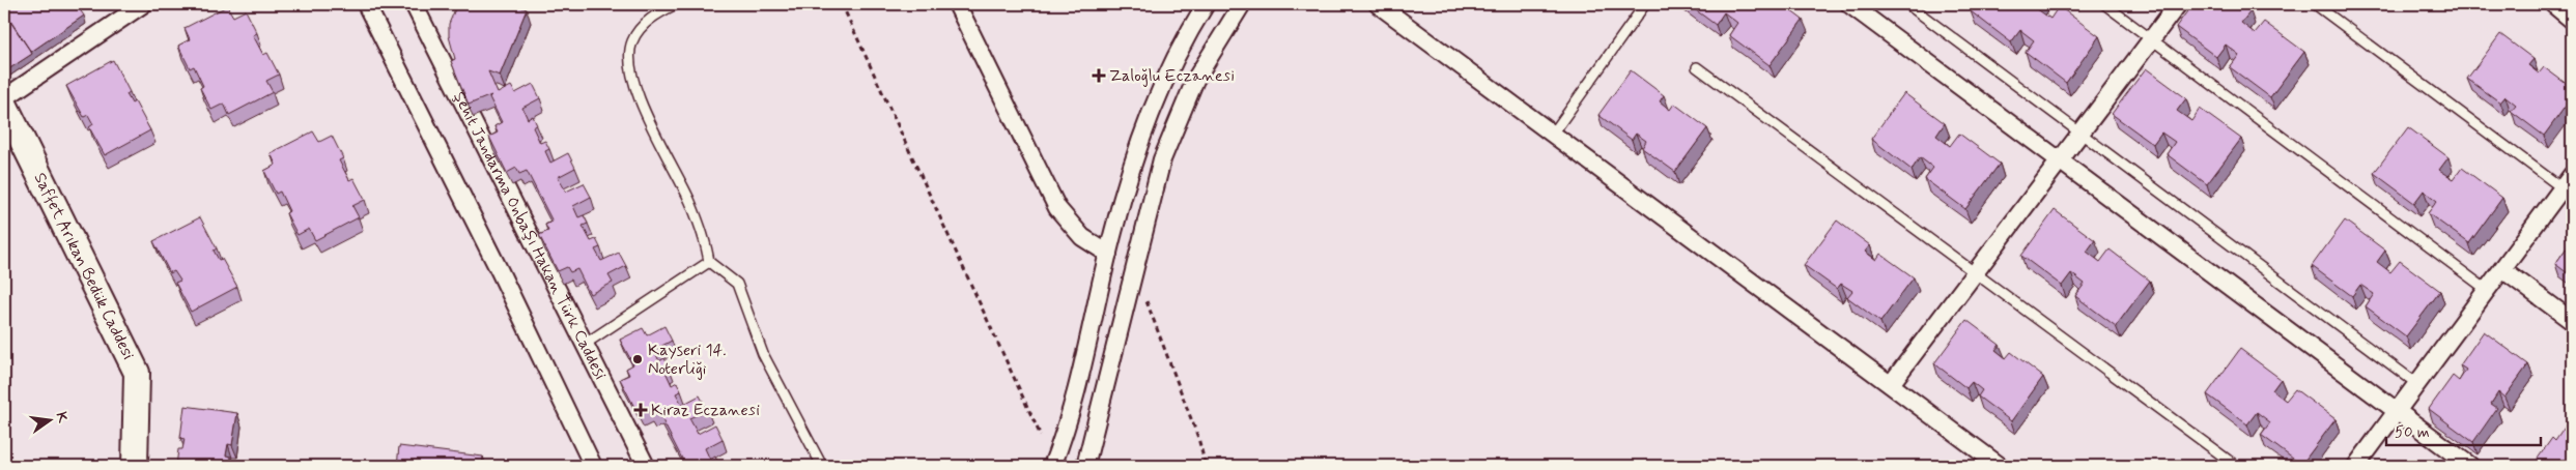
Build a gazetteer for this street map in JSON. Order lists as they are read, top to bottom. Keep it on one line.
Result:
{"streets":{"street":["Şehit Jandarma Onbaşı Hakan Türk Caddesi","Saffet Arıkan Bedük Caddesi"]},"places":{"health":["Zaloğlu Eczanesi","Kiraz Eczanesi"],"other":["Kayseri 14. Noterliği"]},"scale_bar":"50 m","north":"right"}
